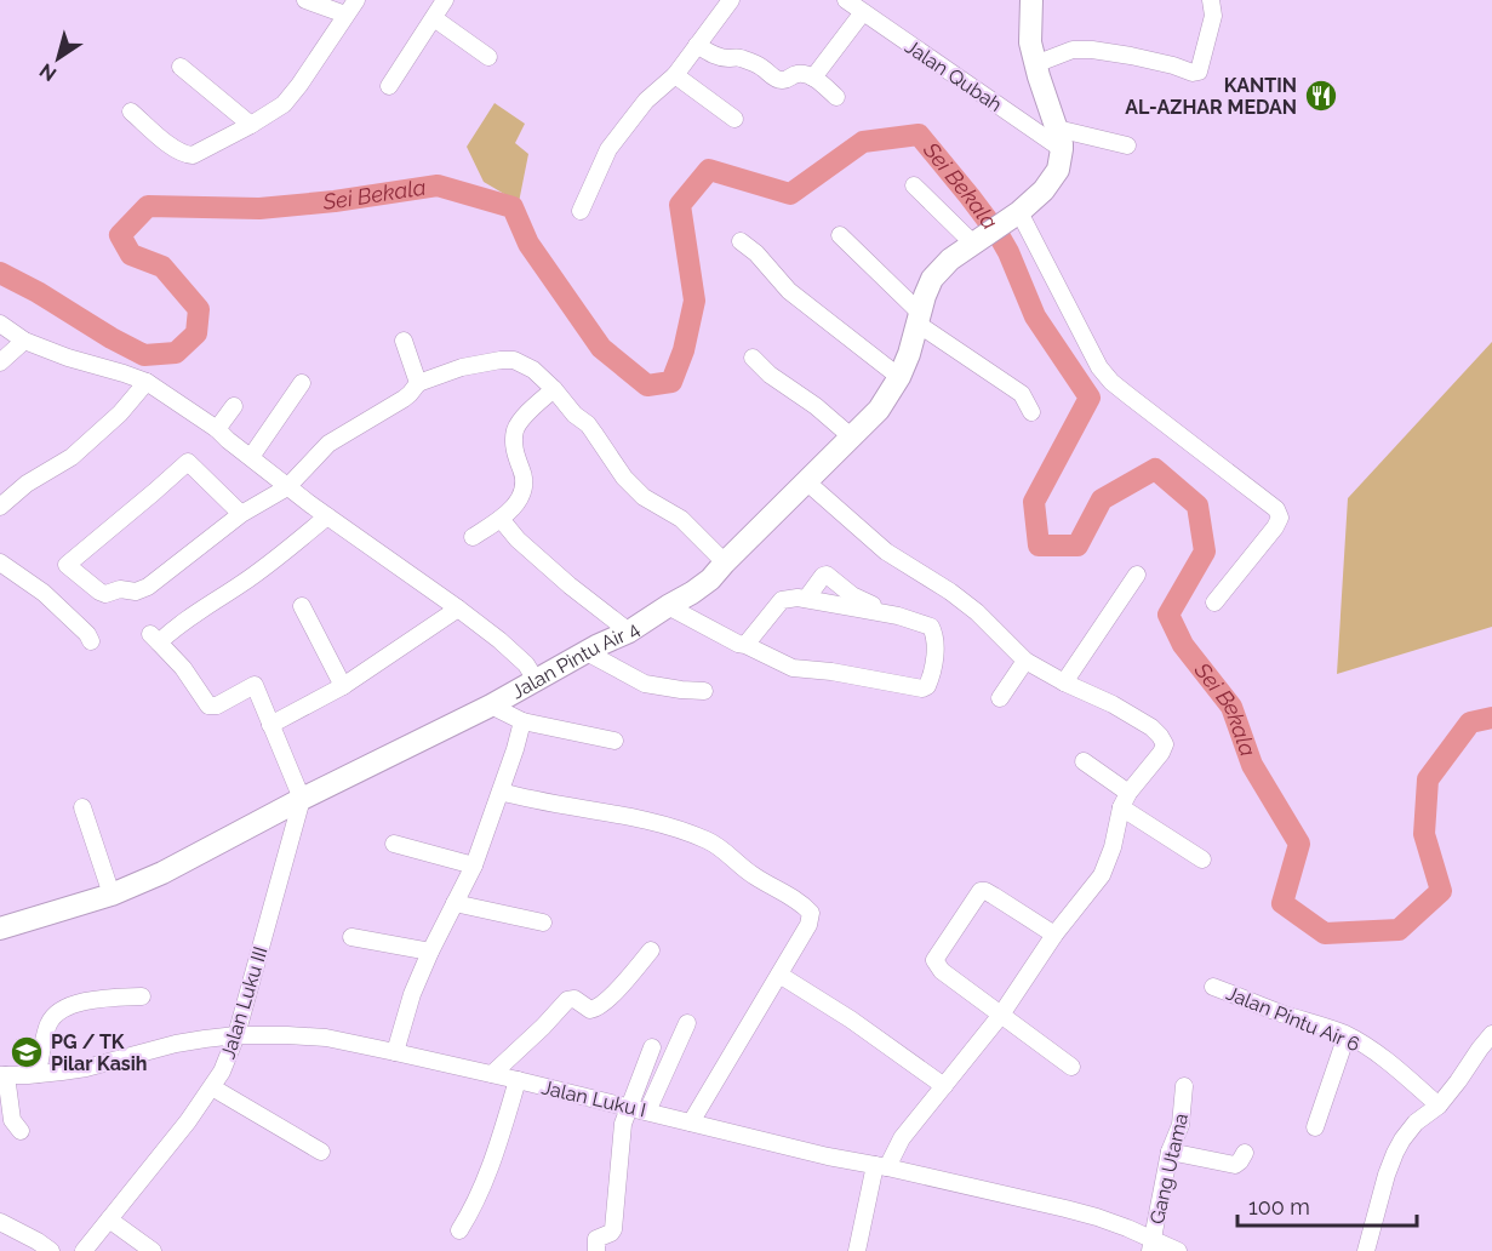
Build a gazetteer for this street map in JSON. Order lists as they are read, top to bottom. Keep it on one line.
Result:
{"streets":{"main road":["Jalan Pintu Air 4"],"street":["Jalan Qubah","Jalan Luku III","Jalan Pintu Air 6","Jalan Luku I","Gang Utama"]},"crossings":[["Jalan Qubah","Jalan Pintu Air 4"],["Jalan Pintu Air 4","Jalan Luku III"],["Jalan Luku III","Jalan Luku I"],["Jalan Luku I","Gang Utama"]],"water":["Sei Bekala"],"places":{"restaurant":["KANTIN AL-AZHAR MEDAN"],"school or university":["PG / TK Pilar Kasih"]},"scale_bar":"100 m","north":"bottom left"}
